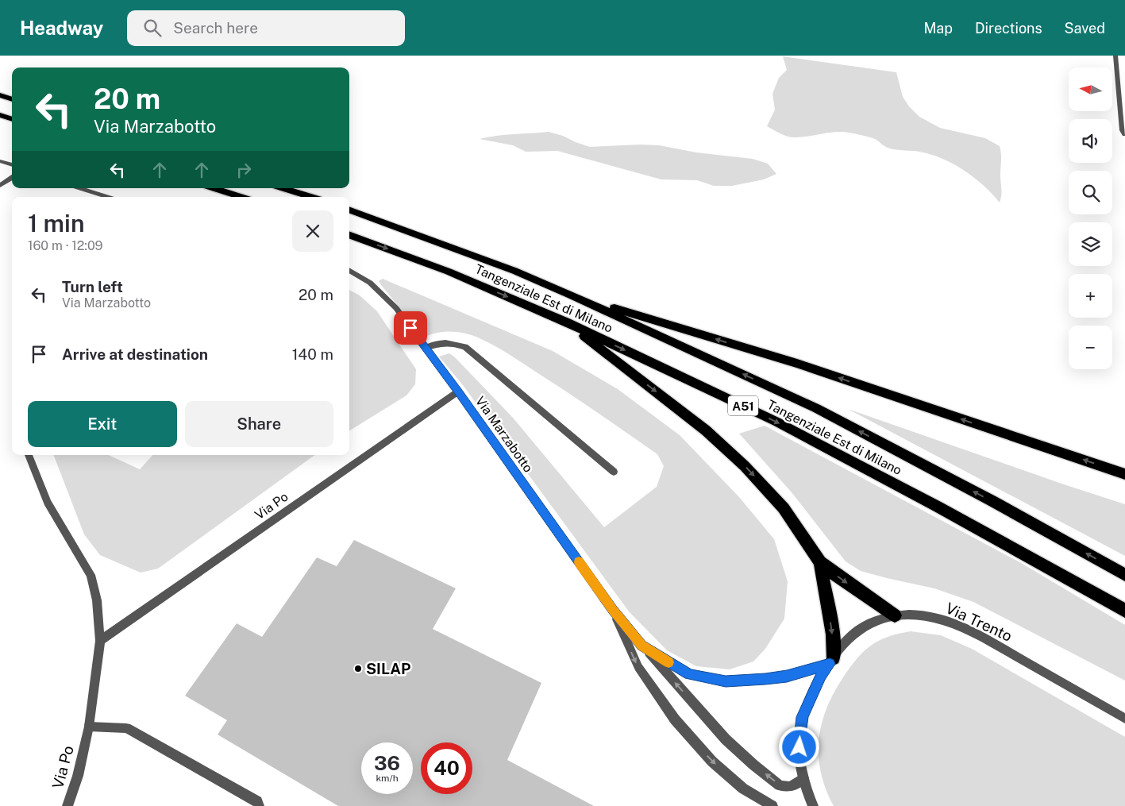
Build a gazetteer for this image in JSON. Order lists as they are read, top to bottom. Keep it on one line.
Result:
{"streets":{"highway":["Tangenziale Est di Milano","A51"],"street":["Via Marzabotto","Via Po","Via Trento"]},"crossings":[["Via Marzabotto","Via Po"],["Via Marzabotto","Via Trento"]],"places":["SILAP"],"north":"left","page":{"header":"Headway","search":"Search here","nav":["Map","Directions","Saved"],"map_buttons":["+","−"],"turn":["20 m","Via Marzabotto"],"heading":["1 min","160 m · 12:09"],"list":[{"name":"Turn left","note":"Via Marzabotto","value":"20 m"},{"name":"Arrive at destination","value":"140 m"}],"buttons":["Exit","Share"],"speed":"36 km/h","limit":"40"}}
